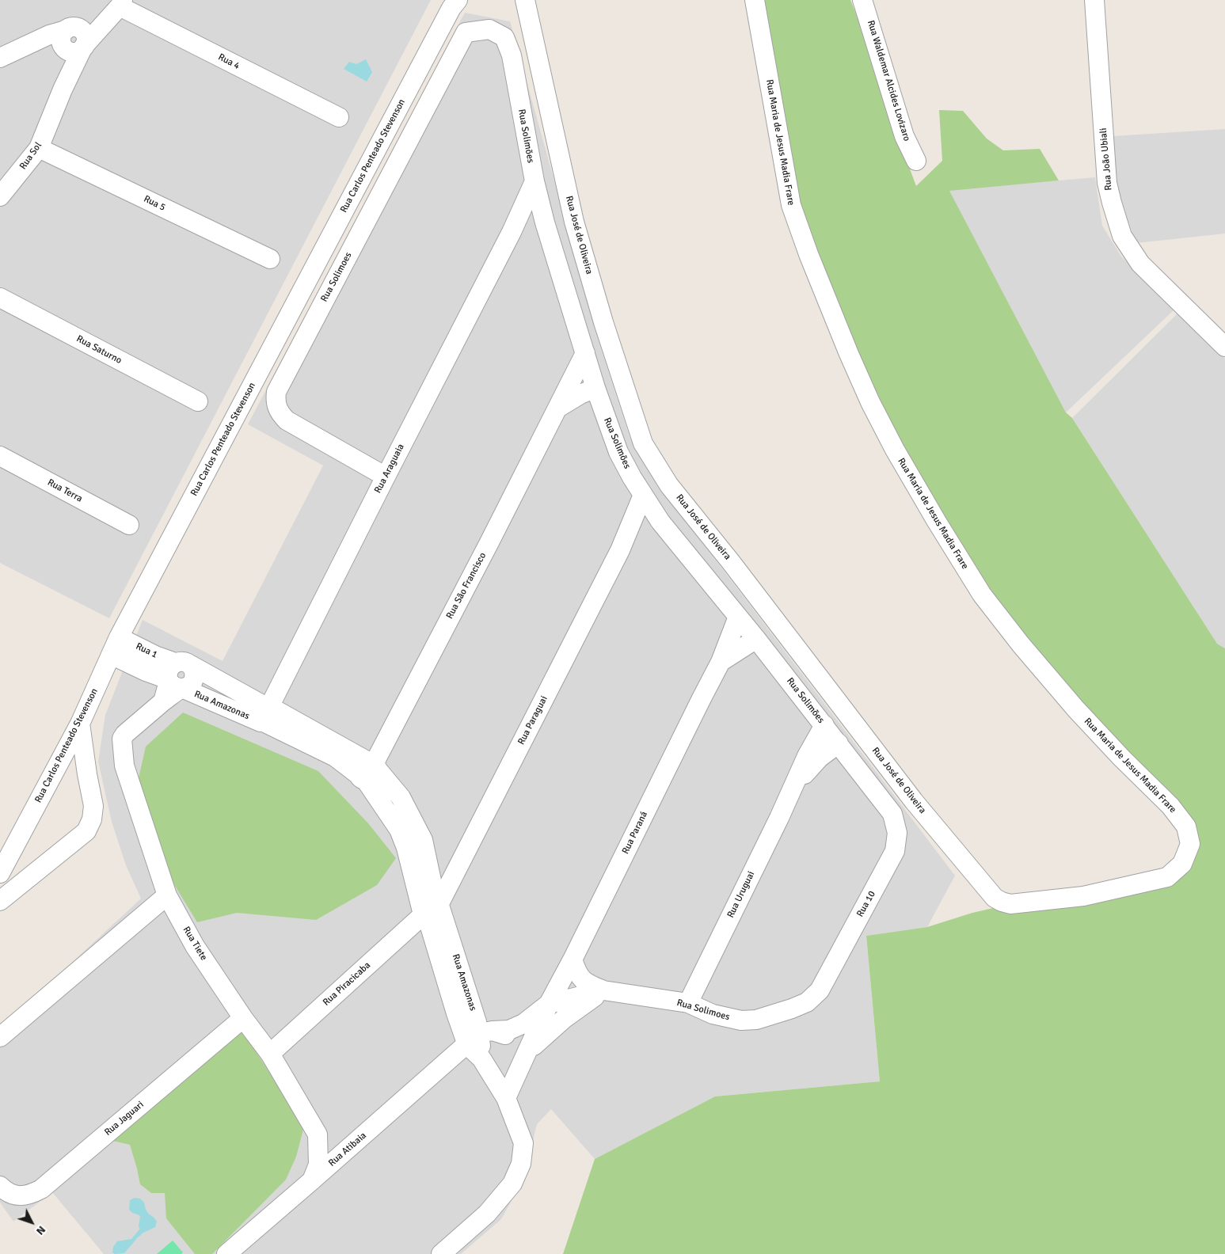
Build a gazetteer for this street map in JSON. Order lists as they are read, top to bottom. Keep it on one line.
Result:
{"streets":{"street":["Rua 4","Rua Waldemar Alcides Lovizaro","Rua Solimões","Rua Maria de Jesus Madia Frare","Rua Sol","Rua Carlos Penteado Stevenson","Rua João Ubiali","Rua 5","Rua José de Oliveira","Rua Solimoes","Rua Saturno","Rua Araguaia","Rua Terra","Rua São Francisco","Rua 1","Rua Amazonas","Rua Paraguai","Rua Paraná","Rua Uruguai","Rua 10","Rua Tiete","Rua Piracicaba","Rua Jaguari","Rua Atibaia"]},"crossings":[["Rua 4","Rua Sol"],["Rua Solimões","Rua Solimoes"],["Rua Solimões","Rua Araguaia"],["Rua Solimões","Rua São Francisco"],["Rua Solimões","Rua Paraguai"],["Rua Solimões","Rua Paraná"],["Rua Solimões","Rua Uruguai"],["Rua Solimões","Rua 10"],["Rua Maria de Jesus Madia Frare","Rua José de Oliveira"],["Rua Sol","Rua 5"],["Rua Carlos Penteado Stevenson","Rua 1"],["Rua Solimoes","Rua Araguaia"],["Rua Solimoes","Rua Paraná"],["Rua Solimoes","Rua Uruguai"],["Rua Solimoes","Rua 10"],["Rua Araguaia","Rua Amazonas"],["Rua São Francisco","Rua Amazonas"],["Rua 1","Rua Amazonas"],["Rua 1","Rua Tiete"],["Rua Amazonas","Rua Paraguai"],["Rua Amazonas","Rua Paraná"],["Rua Amazonas","Rua Tiete"],["Rua Amazonas","Rua Piracicaba"],["Rua Amazonas","Rua Atibaia"],["Rua Paraguai","Rua Piracicaba"],["Rua Paraná","Rua Atibaia"],["Rua Tiete","Rua Piracicaba"],["Rua Tiete","Rua Jaguari"],["Rua Tiete","Rua Atibaia"]],"north":"bottom right"}
